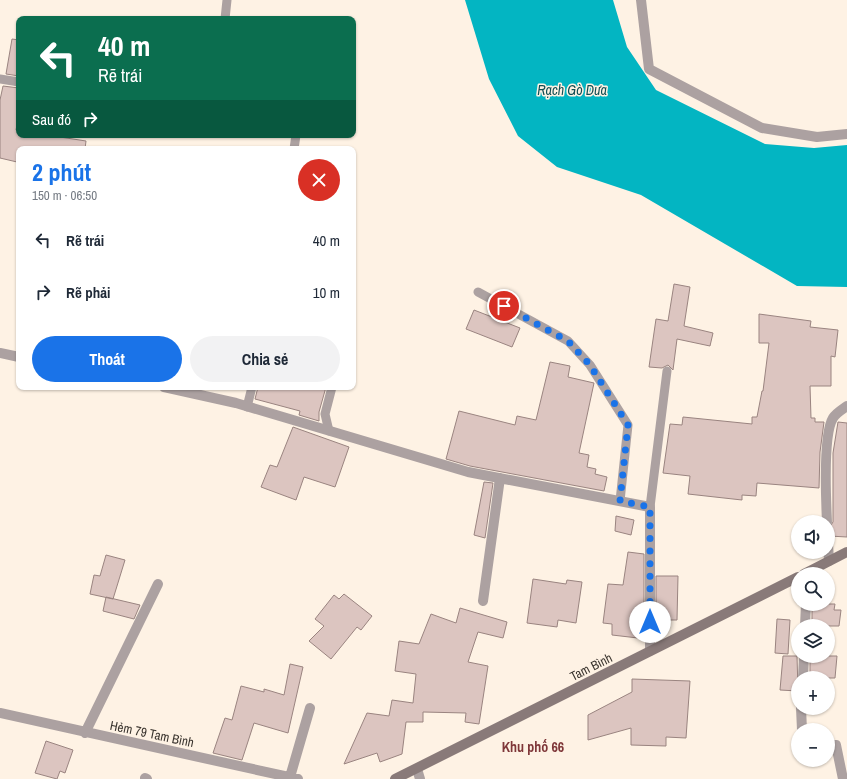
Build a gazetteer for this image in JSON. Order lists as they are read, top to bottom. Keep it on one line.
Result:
{"streets":{"main road":["Tam Bình"],"street":["Hẻm 79 Tam Bình"]},"districts":["Khu phố 66"],"water":["Rạch Gò Dưa"],"page":{"turn":["40 m","Rẽ trái"],"then":"Sau đó","heading":["2 phút","150 m · 06:50"],"list":[{"name":"Rẽ trái","value":"40 m"},{"name":"Rẽ phải","value":"10 m"}],"buttons":["Thoát","Chia sẻ"],"map_buttons":["+","−"]}}
